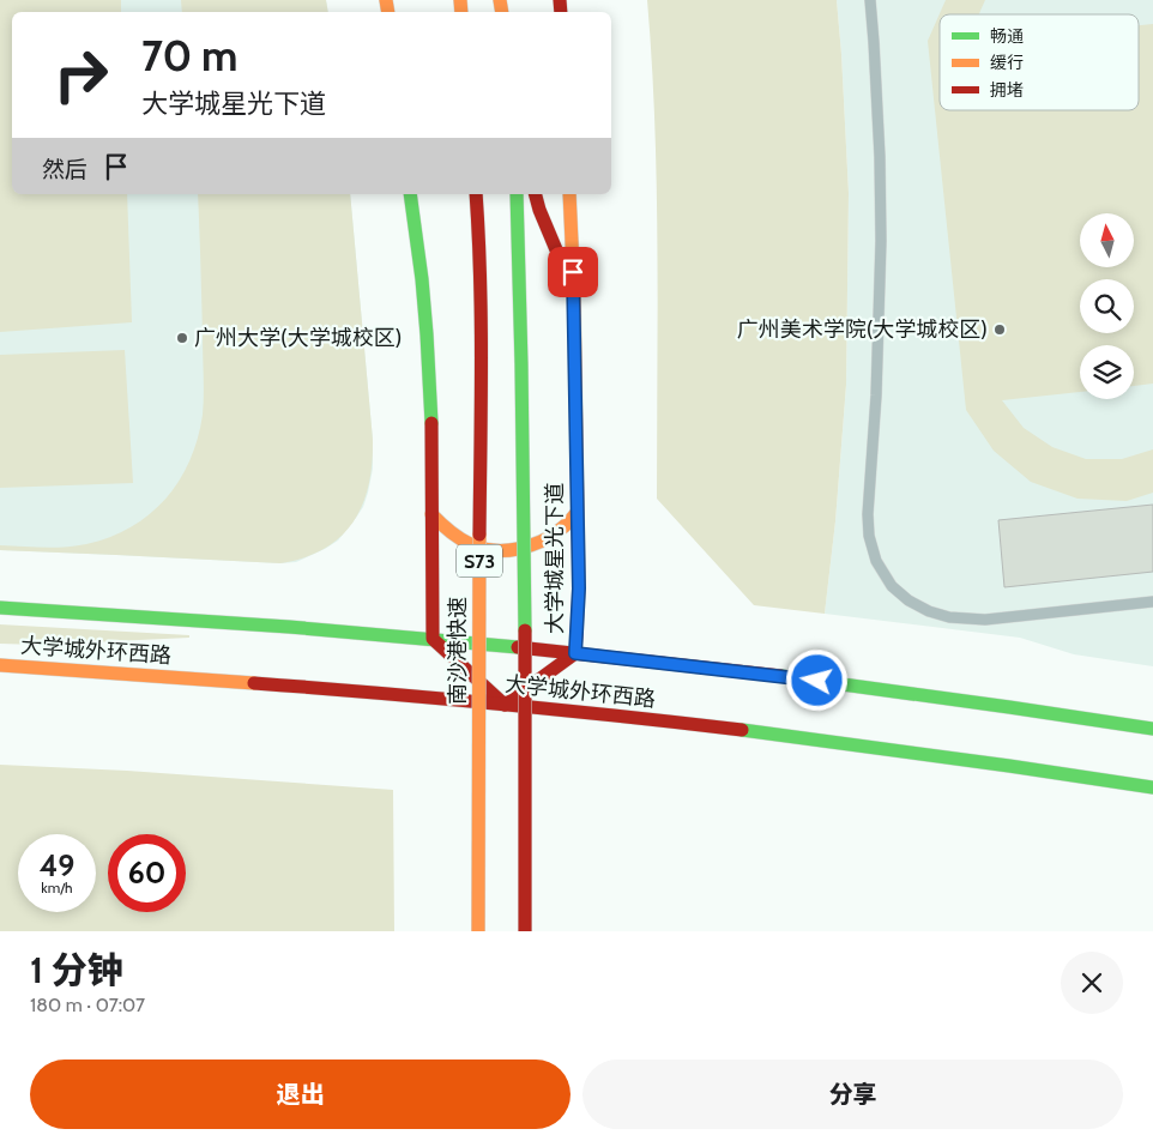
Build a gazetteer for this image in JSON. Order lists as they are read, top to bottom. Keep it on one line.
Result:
{"streets":{"main road":["大学城星光下道","S73","大学城外环西路","南沙港快速"]},"crossings":[["大学城星光下道","大学城外环西路"]],"places":["广州美术学院(大学城校区)","广州大学(大学城校区)"],"legend":["畅通","缓行","拥堵"],"north":"top","page":{"turn":["70 m","大学城星光下道"],"then":"然后","speed":"49 km/h","limit":"60","heading":["1 分钟","180 m · 07:07"],"buttons":["退出","分享"]}}
